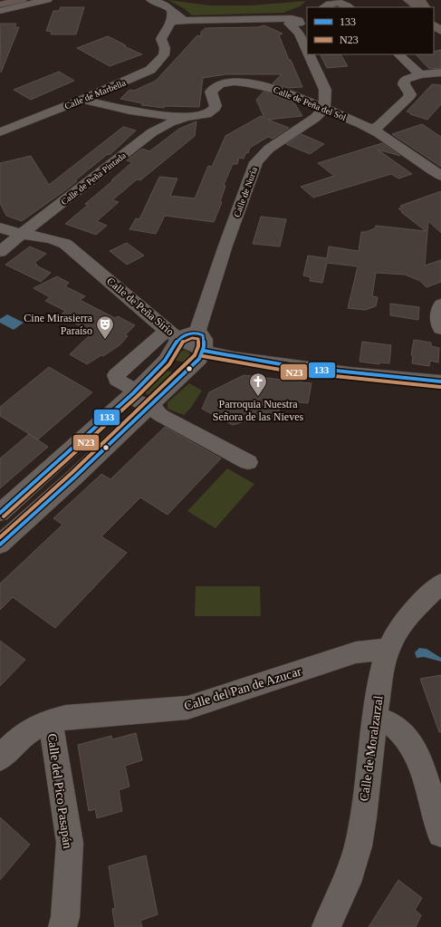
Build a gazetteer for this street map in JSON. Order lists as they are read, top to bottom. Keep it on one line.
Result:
{"streets":{"street":["Calle de Marbella","Calle de Peña del Sol","Calle de Peña Pintada","Calle de Nuria","Calle de Peña Sirio","Calle del Pan de Azucar","Calle de Moralzarzal","Calle del Pico Pasapán"]},"crossings":[["Calle de Marbella","Calle de Peña del Sol"],["Calle de Peña del Sol","Calle de Peña Pintada"],["Calle de Peña del Sol","Calle de Nuria"],["Calle de Peña Pintada","Calle de Peña Sirio"],["Calle del Pan de Azucar","Calle de Moralzarzal"],["Calle del Pan de Azucar","Calle del Pico Pasapán"]],"places":{"theatre":["Cine Mirasierra Paraíso"],"church":["Parroquia Nuestra Señora de las Nieves"]},"lines":["transit line 133","transit line N23"],"legend":["133","N23"]}
